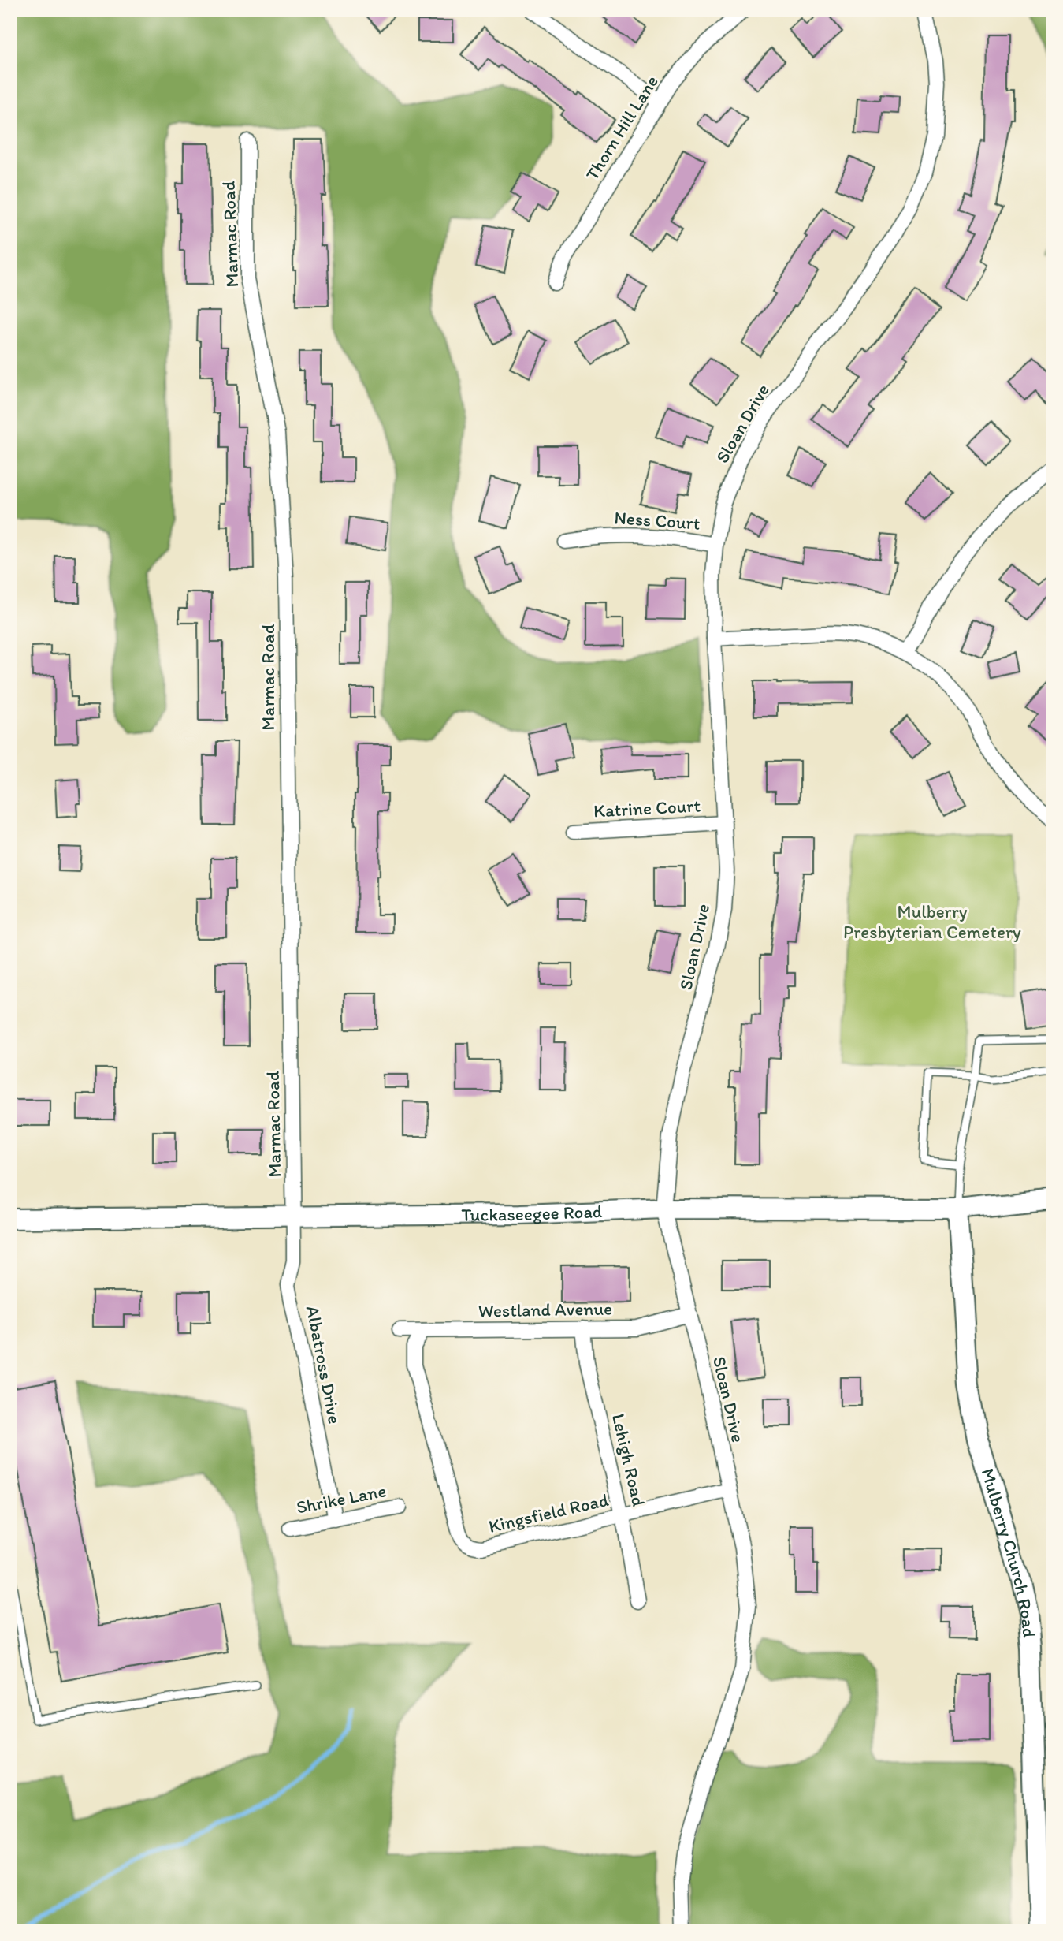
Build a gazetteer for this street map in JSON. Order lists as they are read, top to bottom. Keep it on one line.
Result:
{"streets":{"street":["Thorn Hill Lane","Marmac Road","Sloan Drive","Ness Court","Katrine Court","Tuckaseegee Road","Westland Avenue","Albatross Drive","Lehigh Road","Shrike Lane","Kingsfield Road","Mulberry Church Road"]},"crossings":[["Marmac Road","Tuckaseegee Road"],["Marmac Road","Albatross Drive"],["Sloan Drive","Ness Court"],["Sloan Drive","Katrine Court"],["Sloan Drive","Tuckaseegee Road"],["Sloan Drive","Westland Avenue"],["Sloan Drive","Kingsfield Road"],["Tuckaseegee Road","Albatross Drive"],["Tuckaseegee Road","Mulberry Church Road"],["Westland Avenue","Lehigh Road"],["Westland Avenue","Kingsfield Road"],["Albatross Drive","Shrike Lane"],["Lehigh Road","Kingsfield Road"]],"parks":["Mulberry Presbyterian Cemetery"]}
